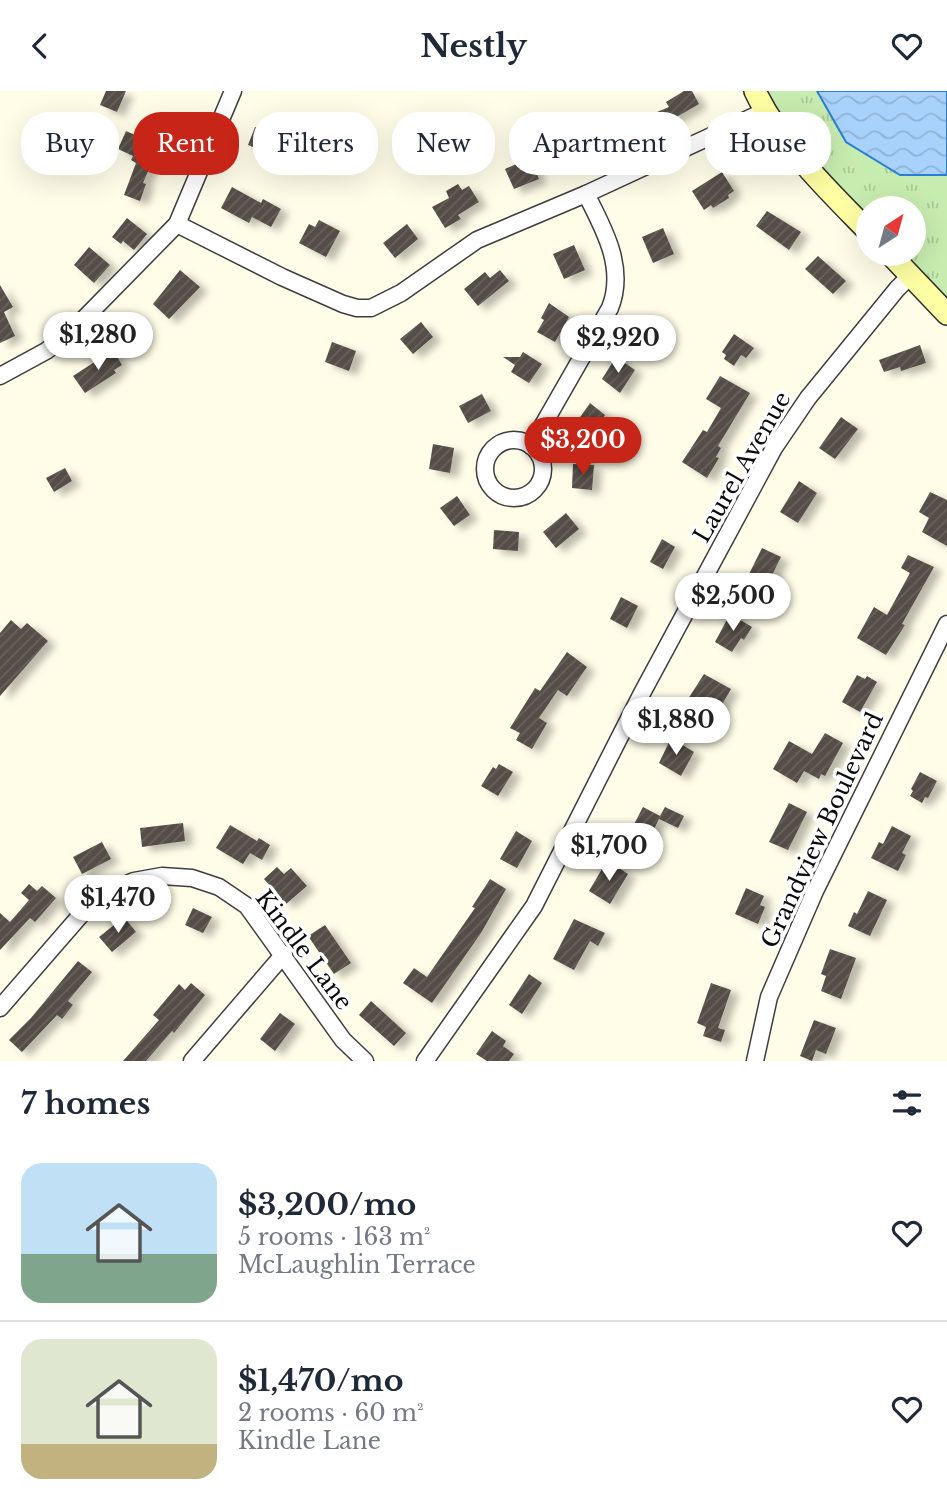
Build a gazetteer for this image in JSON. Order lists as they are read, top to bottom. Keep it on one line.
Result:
{"streets":{"street":["Laurel Avenue","Grandview Boulevard","Kindle Lane"]},"north":"top right","page":{"header":"Nestly","chip":["Buy","Rent","Filters","New","Apartment","House"],"price":["$1,280","$2,920","$3,200","$2,500","$1,880","$1,700","$1,470"],"heading":"7 homes","list":[{"name":"$3,200/mo","note":"5 rooms · 163 m² · McLaughlin Terrace"},{"name":"$1,470/mo","note":"2 rooms · 60 m² · Kindle Lane"}]}}
